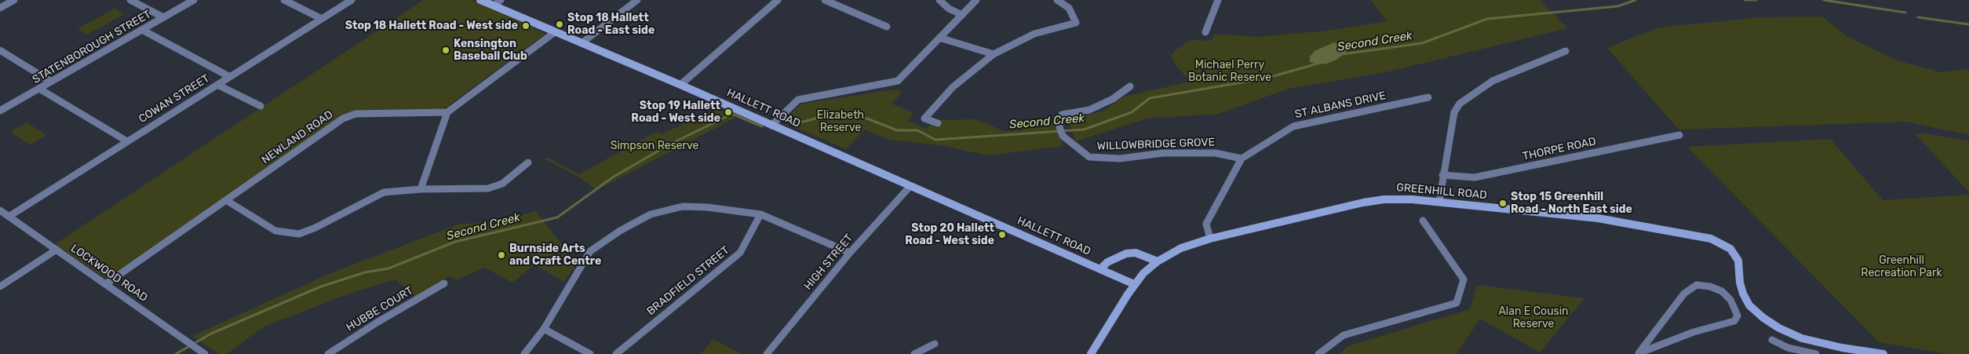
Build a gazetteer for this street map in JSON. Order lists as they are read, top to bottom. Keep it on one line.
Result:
{"streets":{"main road":["HALLETT ROAD","GREENHILL ROAD"],"street":["STATENBOROUGH STREET","COWAN STREET","ST ALBANS DRIVE","NEWLAND ROAD","WILLOWBRIDGE GROVE","THORPE ROAD","HIGH STREET","LOCKWOOD ROAD","BRADFIELD STREET","HUBBE COURT"]},"crossings":[["COWAN STREET","LOCKWOOD ROAD"],["ST ALBANS DRIVE","WILLOWBRIDGE GROVE"],["HALLETT ROAD","GREENHILL ROAD"],["HALLETT ROAD","HIGH STREET"],["NEWLAND ROAD","LOCKWOOD ROAD"]],"water":["Second Creek"],"parks":["Michael Perry Botanic Reserve","Elizabeth Reserve","Simpson Reserve","Greenhill Recreation Park","Alan E Cousin Reserve"],"places":["Stop 18 Hallett Road - East side","Stop 18 Hallett Road - West side","Kensington Baseball Club","Stop 19 Hallett Road - West side","Stop 15 Greenhill Road - North East side","Stop 20 Hallett Road - West side","Burnside Arts and Craft Centre"]}
